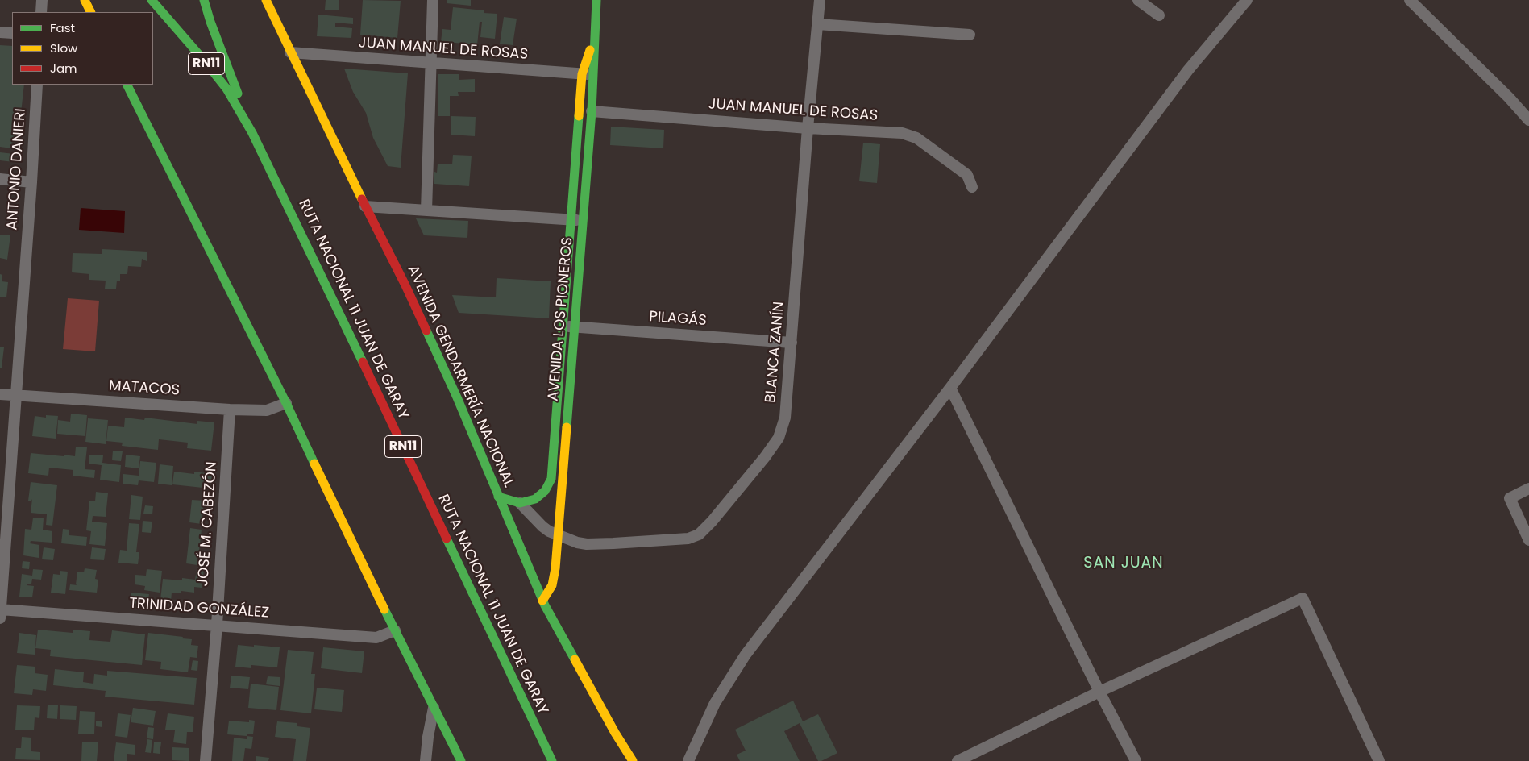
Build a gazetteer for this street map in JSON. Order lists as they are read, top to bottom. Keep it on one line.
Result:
{"streets":{"main road":["RN11","RUTA NACIONAL 11 JUAN DE GARAY","AVENIDA LOS PIONEROS","AVENIDA GENDARMERÍA NACIONAL"],"street":["JUAN MANUEL DE ROSAS","ANTONIO DANIERI","PILAGÁS","BLANCA ZANÍN","MATACOS","JOSÉ M. CABEZÓN","TRINIDAD GONZÁLEZ"]},"crossings":[["JUAN MANUEL DE ROSAS","AVENIDA LOS PIONEROS"],["JUAN MANUEL DE ROSAS","BLANCA ZANÍN"],["JUAN MANUEL DE ROSAS","AVENIDA GENDARMERÍA NACIONAL"],["ANTONIO DANIERI","MATACOS"],["ANTONIO DANIERI","TRINIDAD GONZÁLEZ"],["AVENIDA LOS PIONEROS","PILAGÁS"],["AVENIDA LOS PIONEROS","BLANCA ZANÍN"],["AVENIDA LOS PIONEROS","AVENIDA GENDARMERÍA NACIONAL"],["PILAGÁS","BLANCA ZANÍN"],["MATACOS","JOSÉ M. CABEZÓN"],["JOSÉ M. CABEZÓN","TRINIDAD GONZÁLEZ"]],"districts":["SAN JUAN"],"legend":["Fast","Slow","Jam"]}
